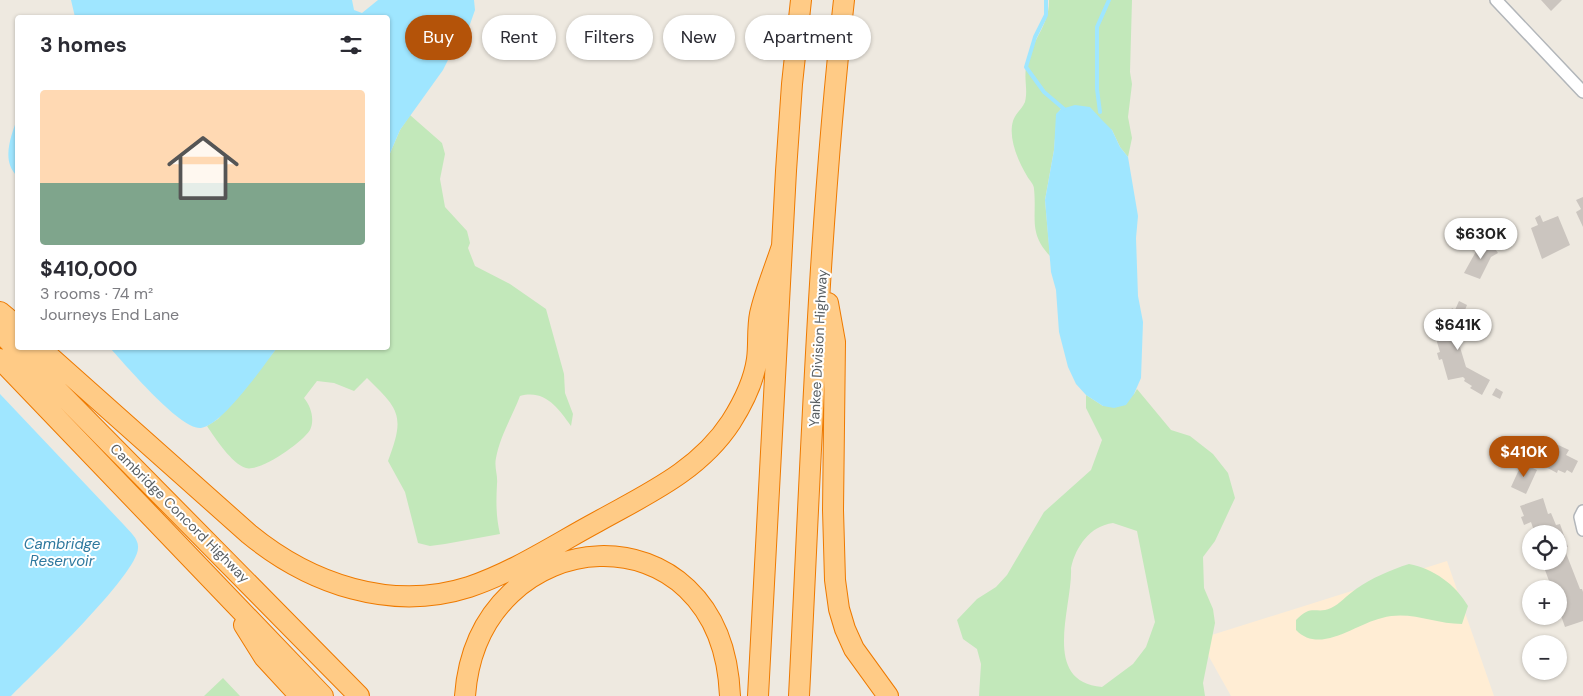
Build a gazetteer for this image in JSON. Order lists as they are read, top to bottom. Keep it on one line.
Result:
{"streets":{"highway":["Yankee Division Highway","Cambridge Concord Highway"]},"water":["Cambridge Reservoir"],"page":{"chip":["Buy","Rent","Filters","New","Apartment"],"heading":"3 homes","list":[{"name":"$410,000","note":"3 rooms · 74 m² · Journeys End Lane"}],"price":["$630K","$641K","$410K"],"map_buttons":["+","−"]}}
